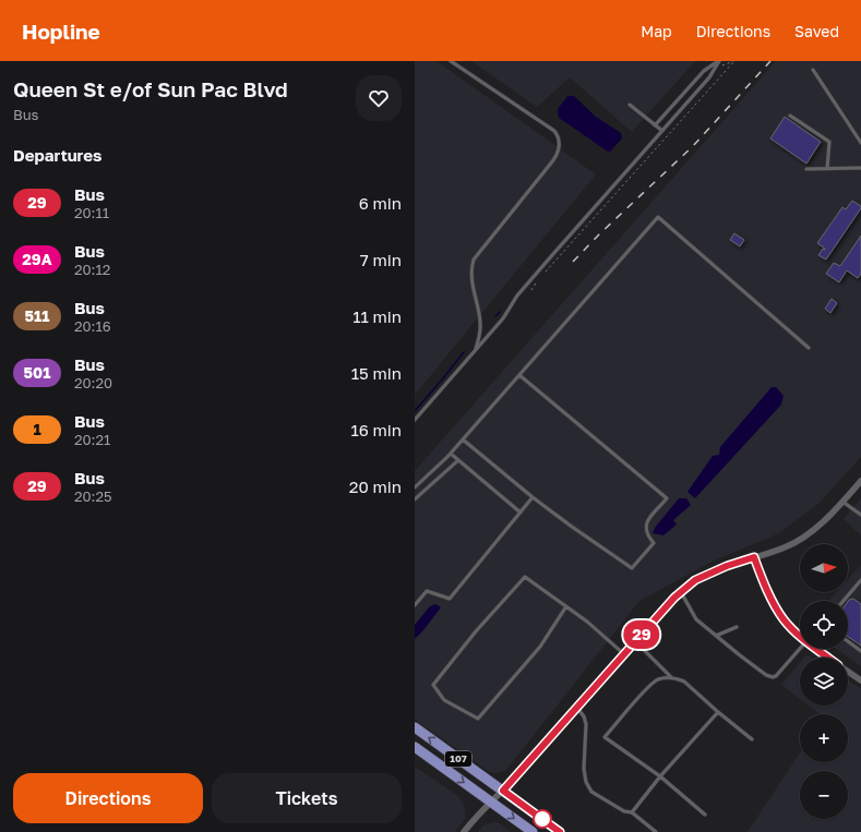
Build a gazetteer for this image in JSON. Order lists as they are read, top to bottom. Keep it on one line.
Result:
{"streets":{"main road":["107"]},"lines":["bus line 29"],"north":"right","page":{"header":"Hopline","nav":["Map","Directions","Saved"],"heading":[["Queen St e/of Sun Pac Blvd","Bus"],"Departures"],"on_map":"29","list":[{"mark":"29","name":"Bus","note":"20:11","value":"6 min"},{"mark":"29A","name":"Bus","note":"20:12","value":"7 min"},{"mark":"511","name":"Bus","note":"20:16","value":"11 min"},{"mark":"501","name":"Bus","note":"20:20","value":"15 min"},{"mark":"1","name":"Bus","note":"20:21","value":"16 min"},{"mark":"29","name":"Bus","note":"20:25","value":"20 min"}],"map_buttons":["+","−"],"buttons":["Directions","Tickets"]}}
